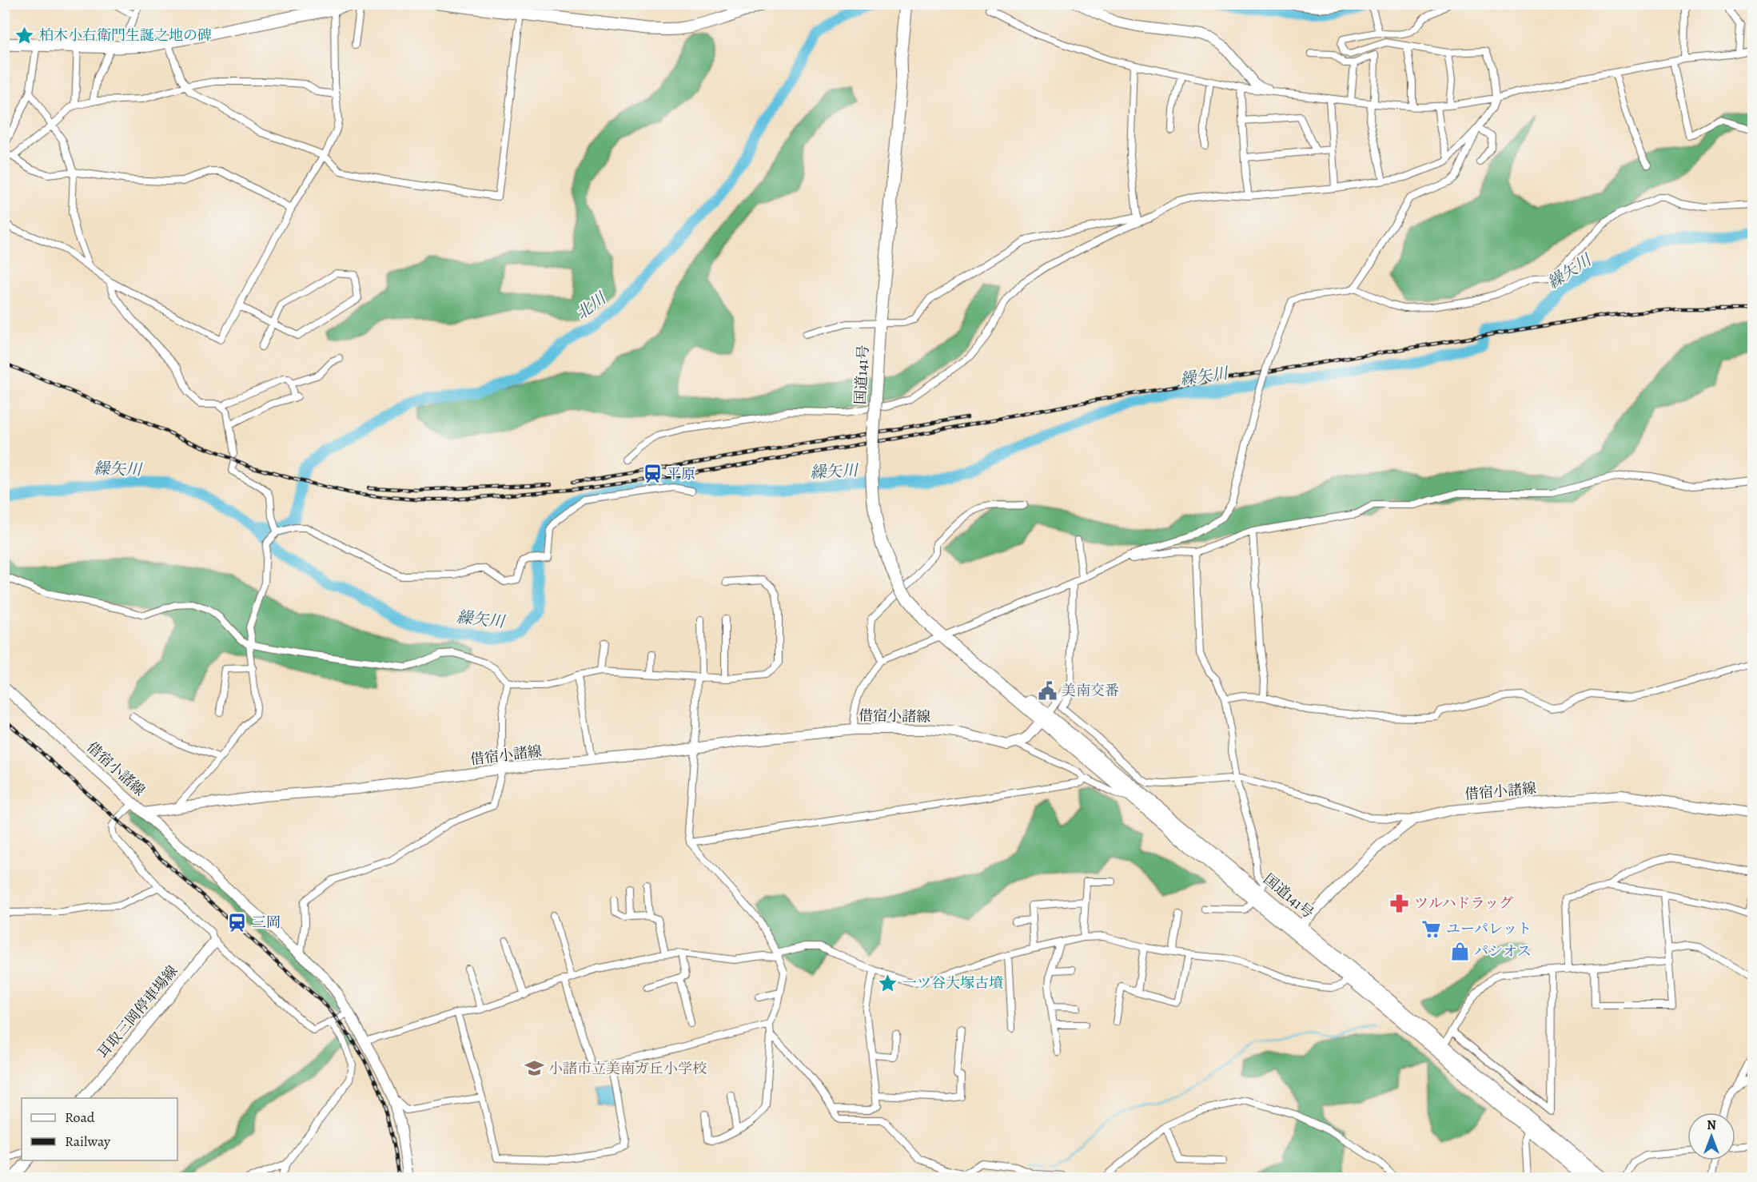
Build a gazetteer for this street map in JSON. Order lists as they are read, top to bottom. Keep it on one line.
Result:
{"streets":{"highway":["国道141号"],"main road":["借宿小諸線","耳取三岡停車場線"]},"crossings":[["国道141号","借宿小諸線"]],"water":["繰矢川","北川"],"places":{"place":["柏木小右衛門生誕之地の碑","一ツ谷大塚古墳"],"station":["平原","三岡"],"public building":["美南交番"],"pharmacy":["ツルハドラッグ"],"supermarket":["ユーパレット"],"shop":["パシオス"],"school or university":["小諸市立美南ガ丘小学校"]},"legend":["Road","Railway"],"north":"top"}
